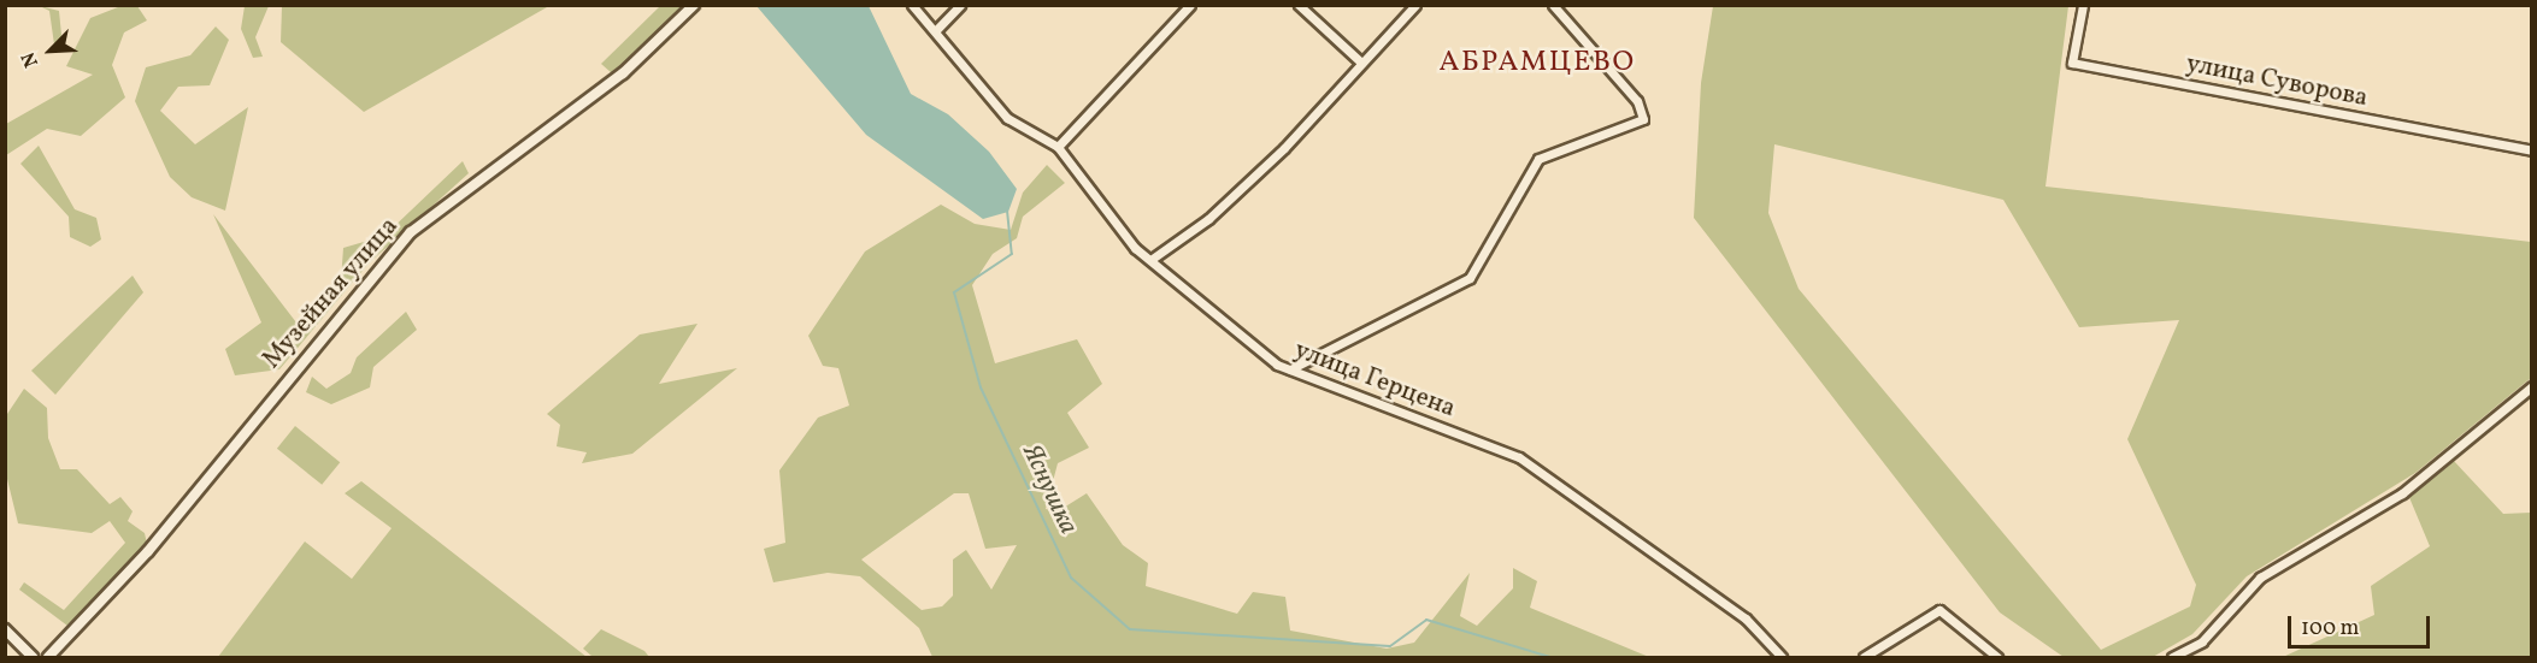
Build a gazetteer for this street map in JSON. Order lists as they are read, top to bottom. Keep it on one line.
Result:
{"streets":{"street":["улица Суворова","Музейная улица","улица Герцена"]},"districts":["АБРАМЦЕВО"],"water":["Яснушка"],"scale_bar":"100 m","north":"bottom left"}
